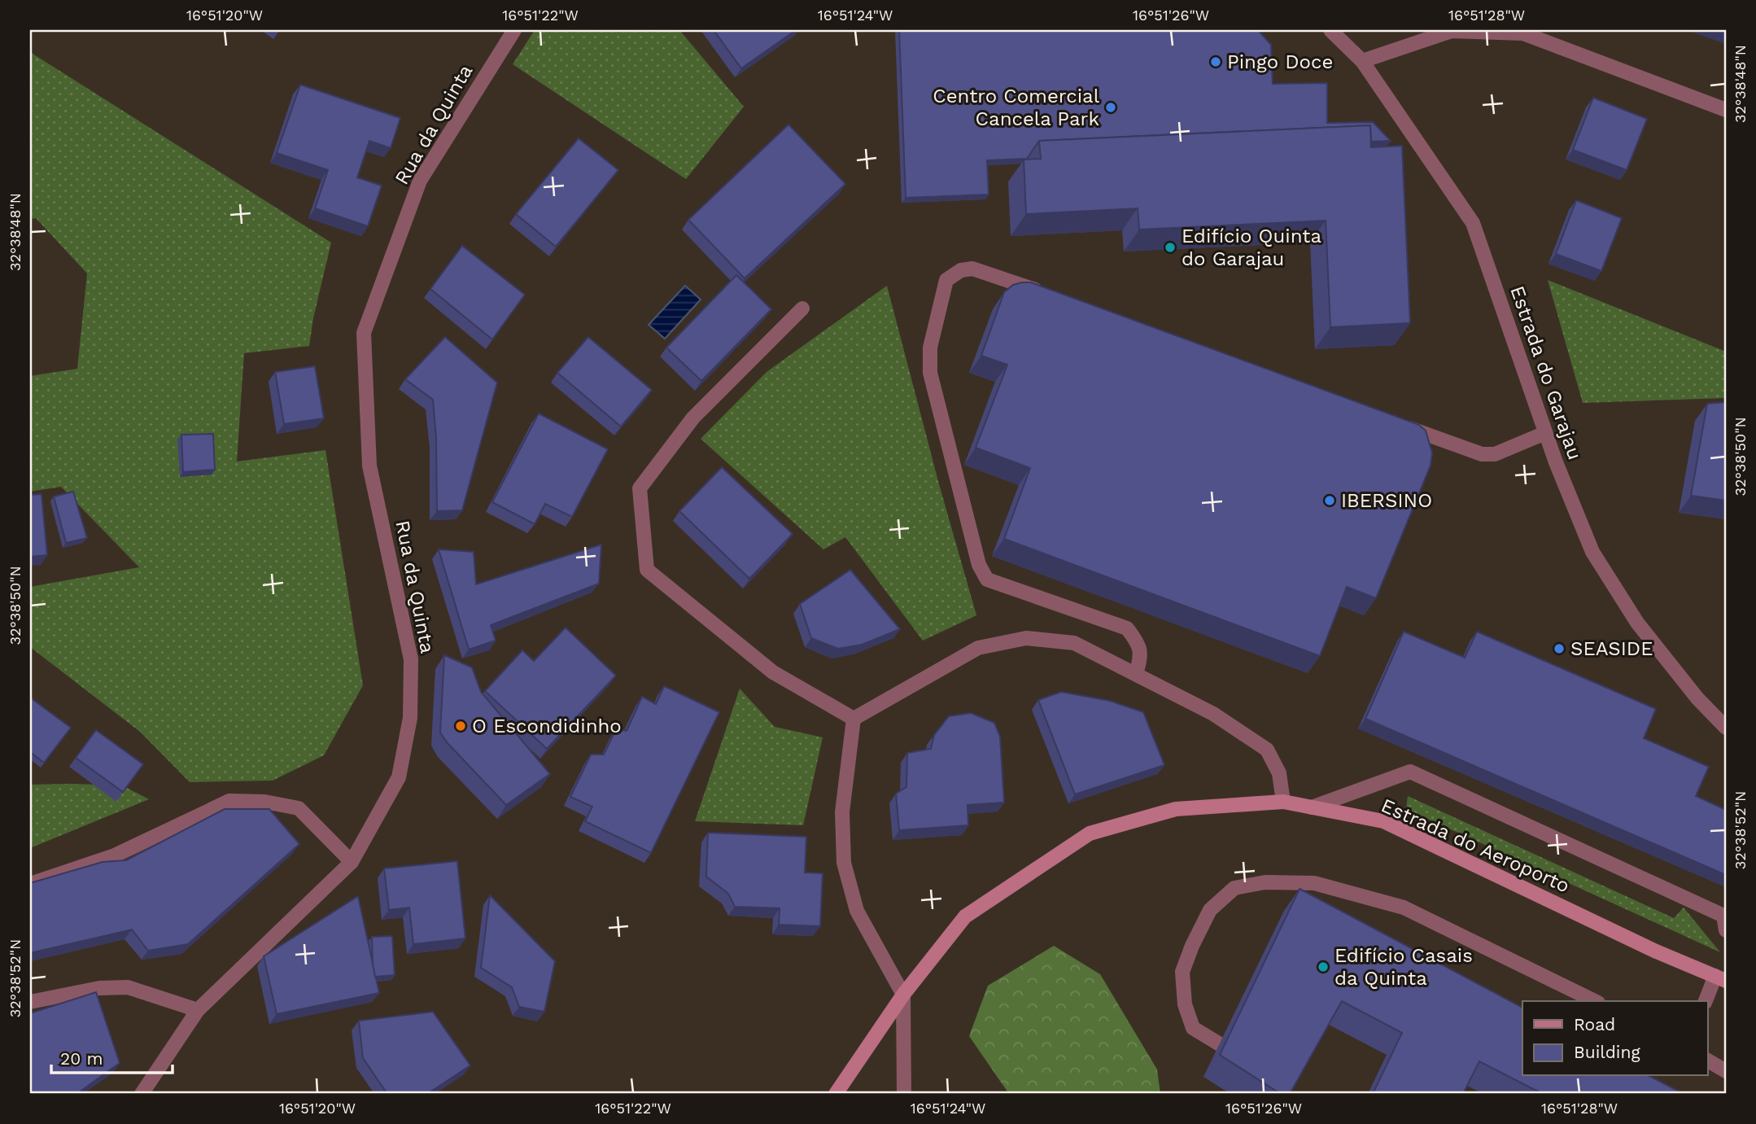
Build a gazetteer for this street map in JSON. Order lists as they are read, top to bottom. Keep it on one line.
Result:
{"streets":{"main road":["Estrada do Aeroporto"],"street":["Rua da Quinta","Estrada do Garajau"]},"places":["Pingo Doce","Centro Comercial Cancela Park","Edifício Quinta do Garajau","IBERSINO","SEASIDE","O Escondidinho","Edifício Casais da Quinta"],"legend":["Road","Building"],"scale_bar":"20 m","coordinates":["16°51'20\"W","16°51'22\"W","16°51'24\"W","16°51'26\"W","16°51'28\"W","32°38'48\"N","32°38'50\"N","32°38'52\"N"]}
